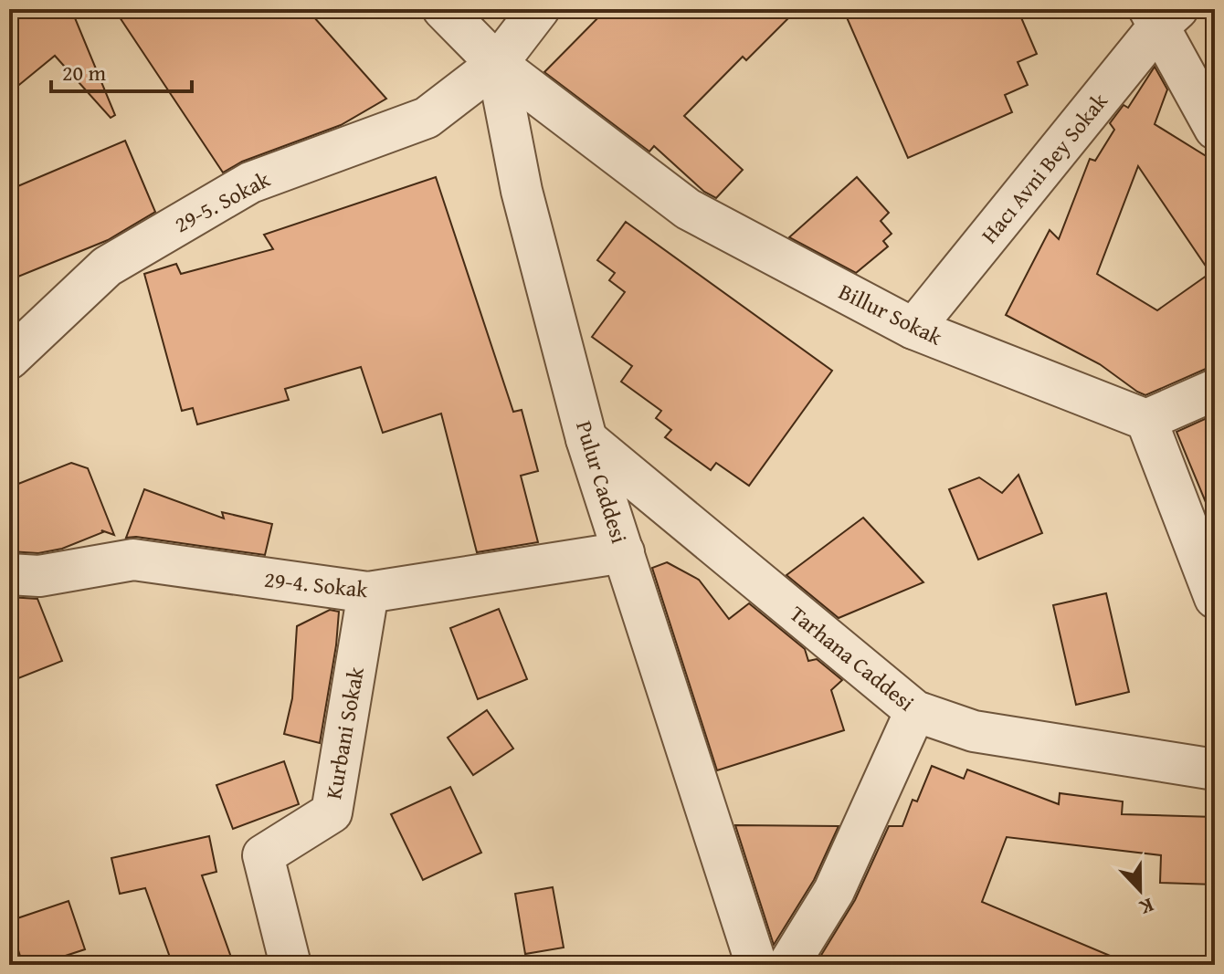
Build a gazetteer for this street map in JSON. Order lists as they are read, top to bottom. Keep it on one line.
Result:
{"streets":{"street":["Hacı Avni Bey Sokak","29-5. Sokak","Billur Sokak","Pulur Caddesi","29-4. Sokak","Tarhana Caddesi","Kurbani Sokak"]},"crossings":[["Hacı Avni Bey Sokak","Billur Sokak"],["29-5. Sokak","Billur Sokak"],["29-5. Sokak","Pulur Caddesi"],["Billur Sokak","Pulur Caddesi"],["Pulur Caddesi","29-4. Sokak"],["Pulur Caddesi","Tarhana Caddesi"],["29-4. Sokak","Kurbani Sokak"]],"scale_bar":"20 m","north":"bottom"}
